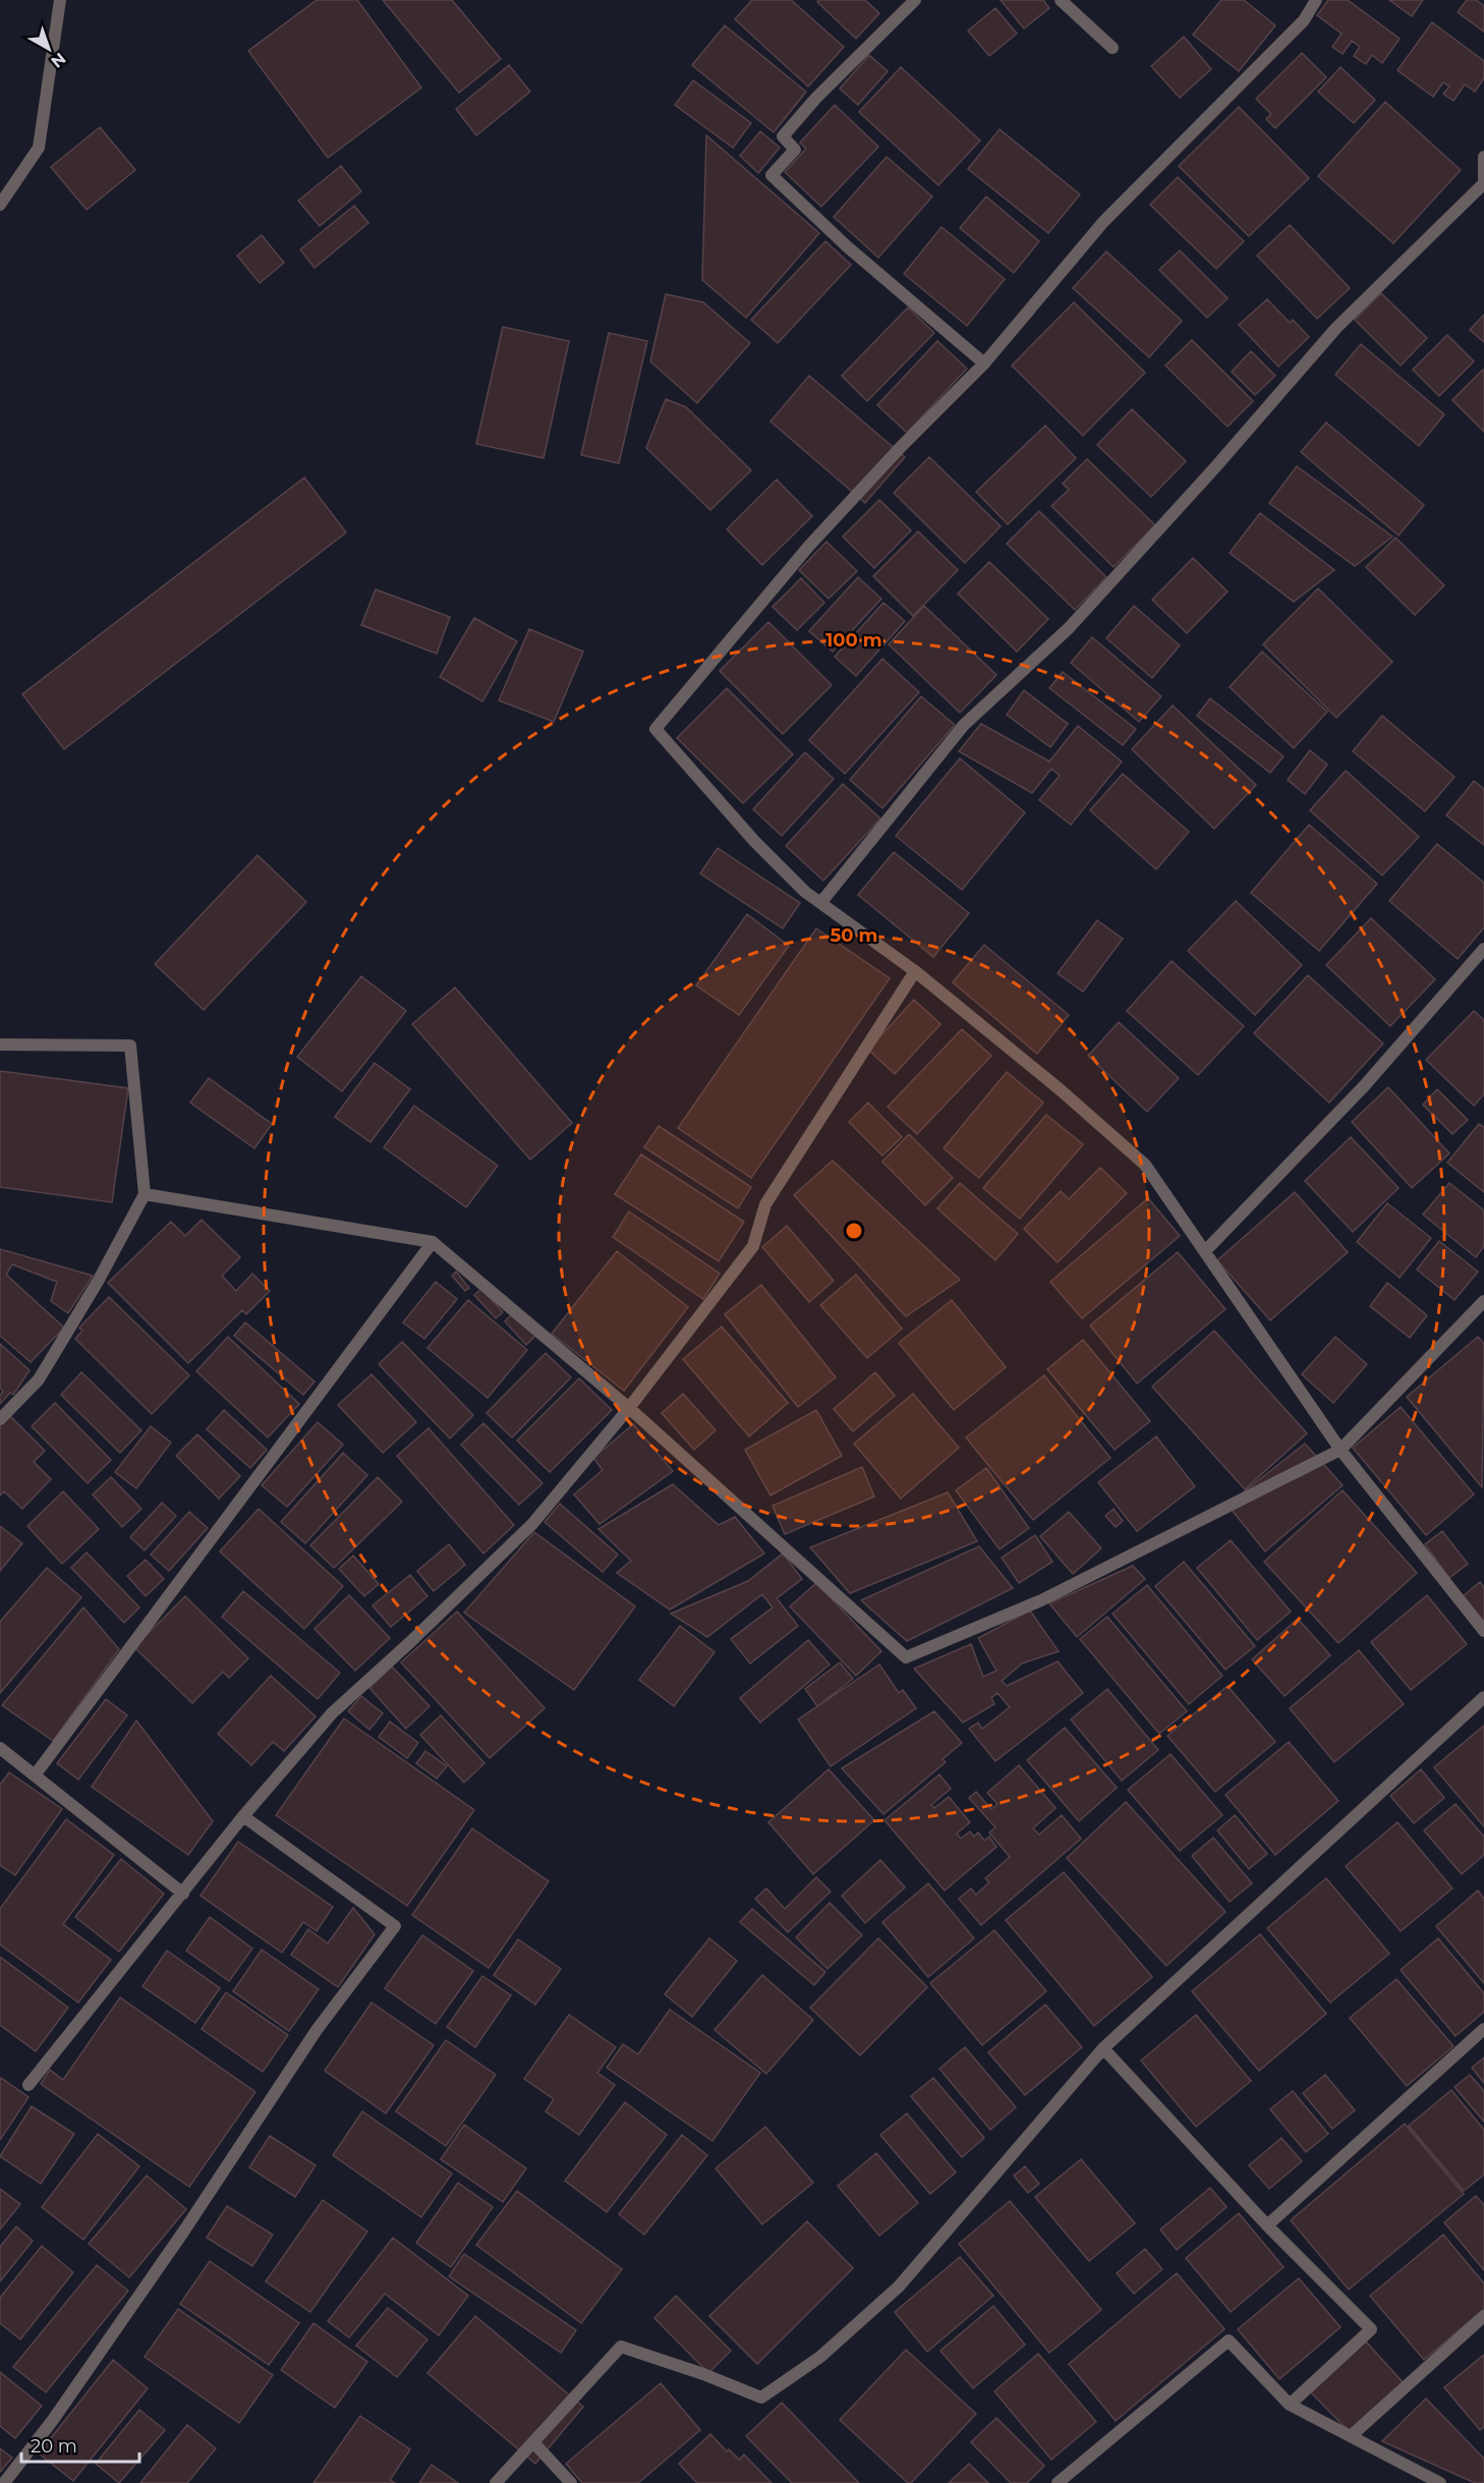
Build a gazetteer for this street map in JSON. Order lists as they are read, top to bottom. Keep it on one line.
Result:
{"scale_bar":"20 m","north":"bottom right","rings":["100 m","50 m"]}
